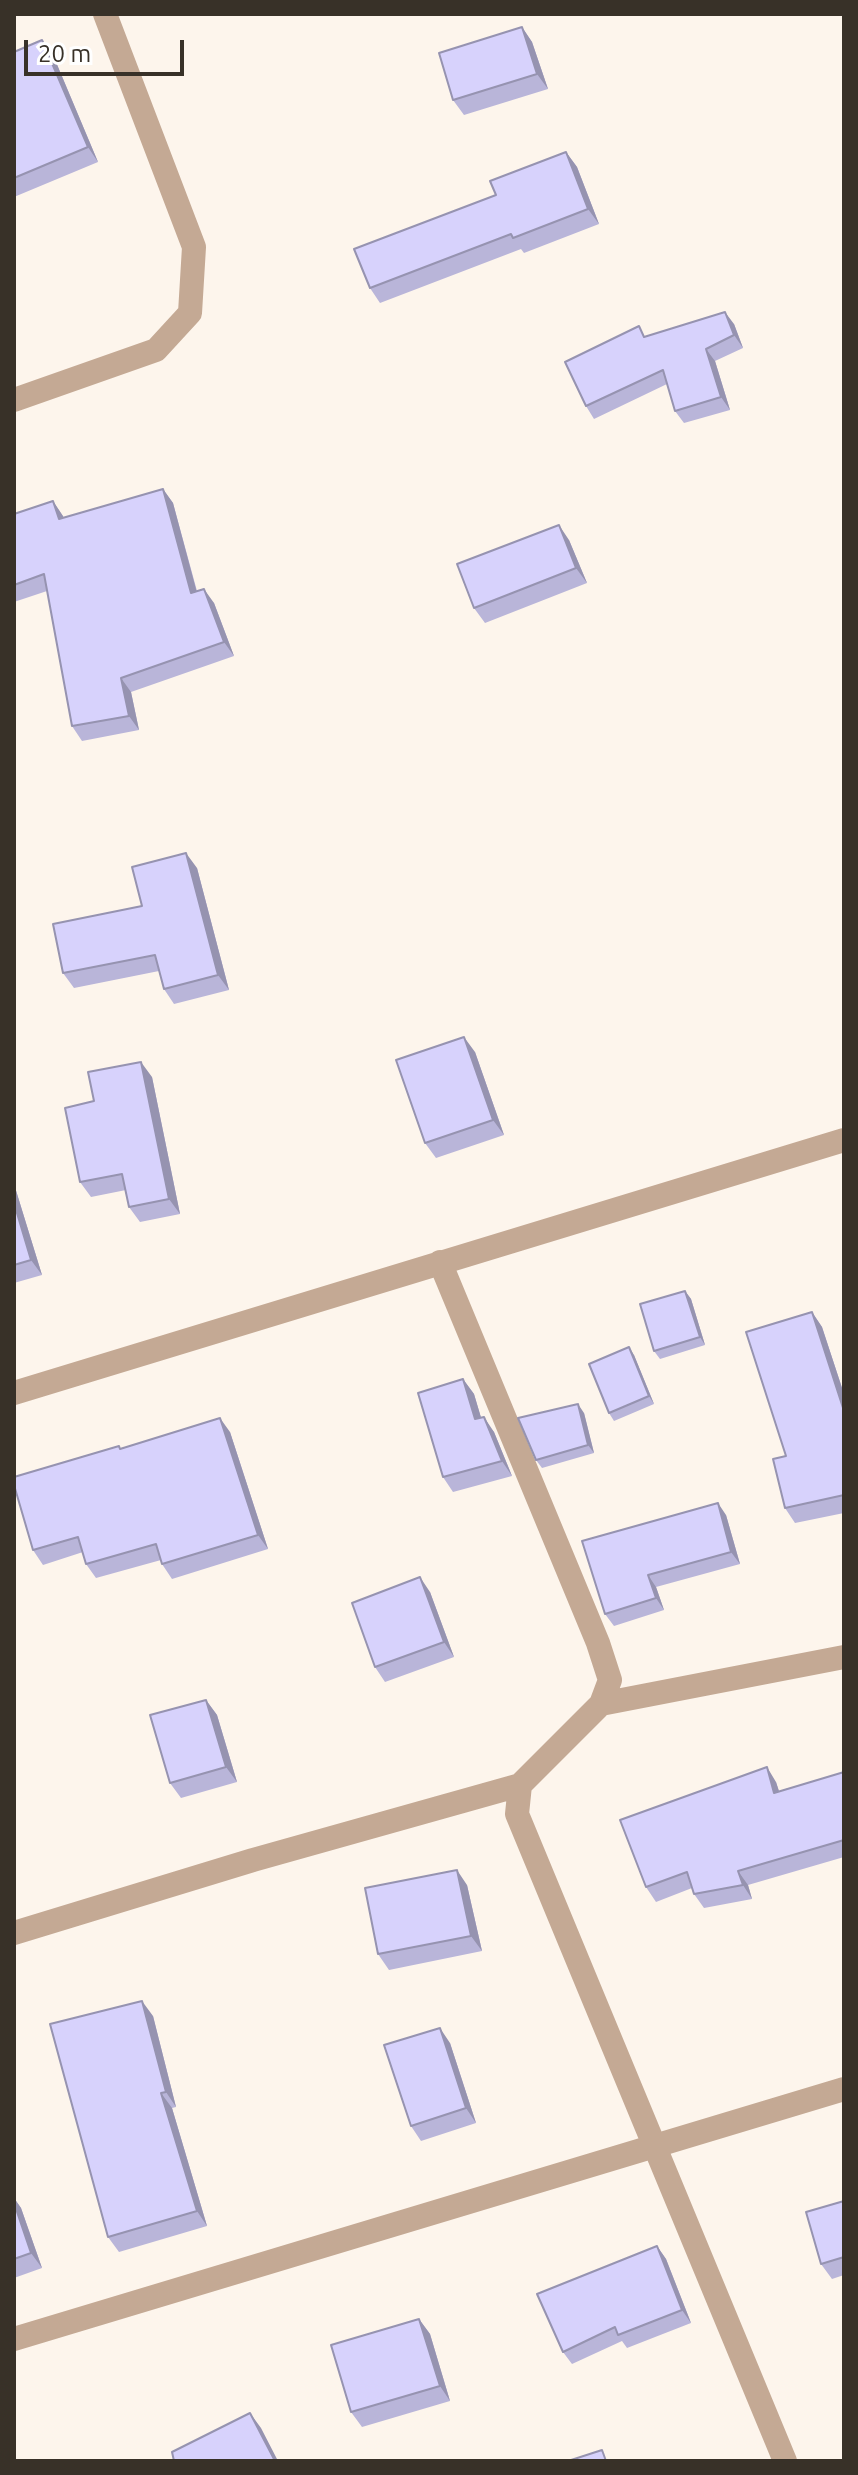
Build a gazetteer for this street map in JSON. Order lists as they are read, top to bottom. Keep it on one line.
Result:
{"scale_bar":"20 m"}
